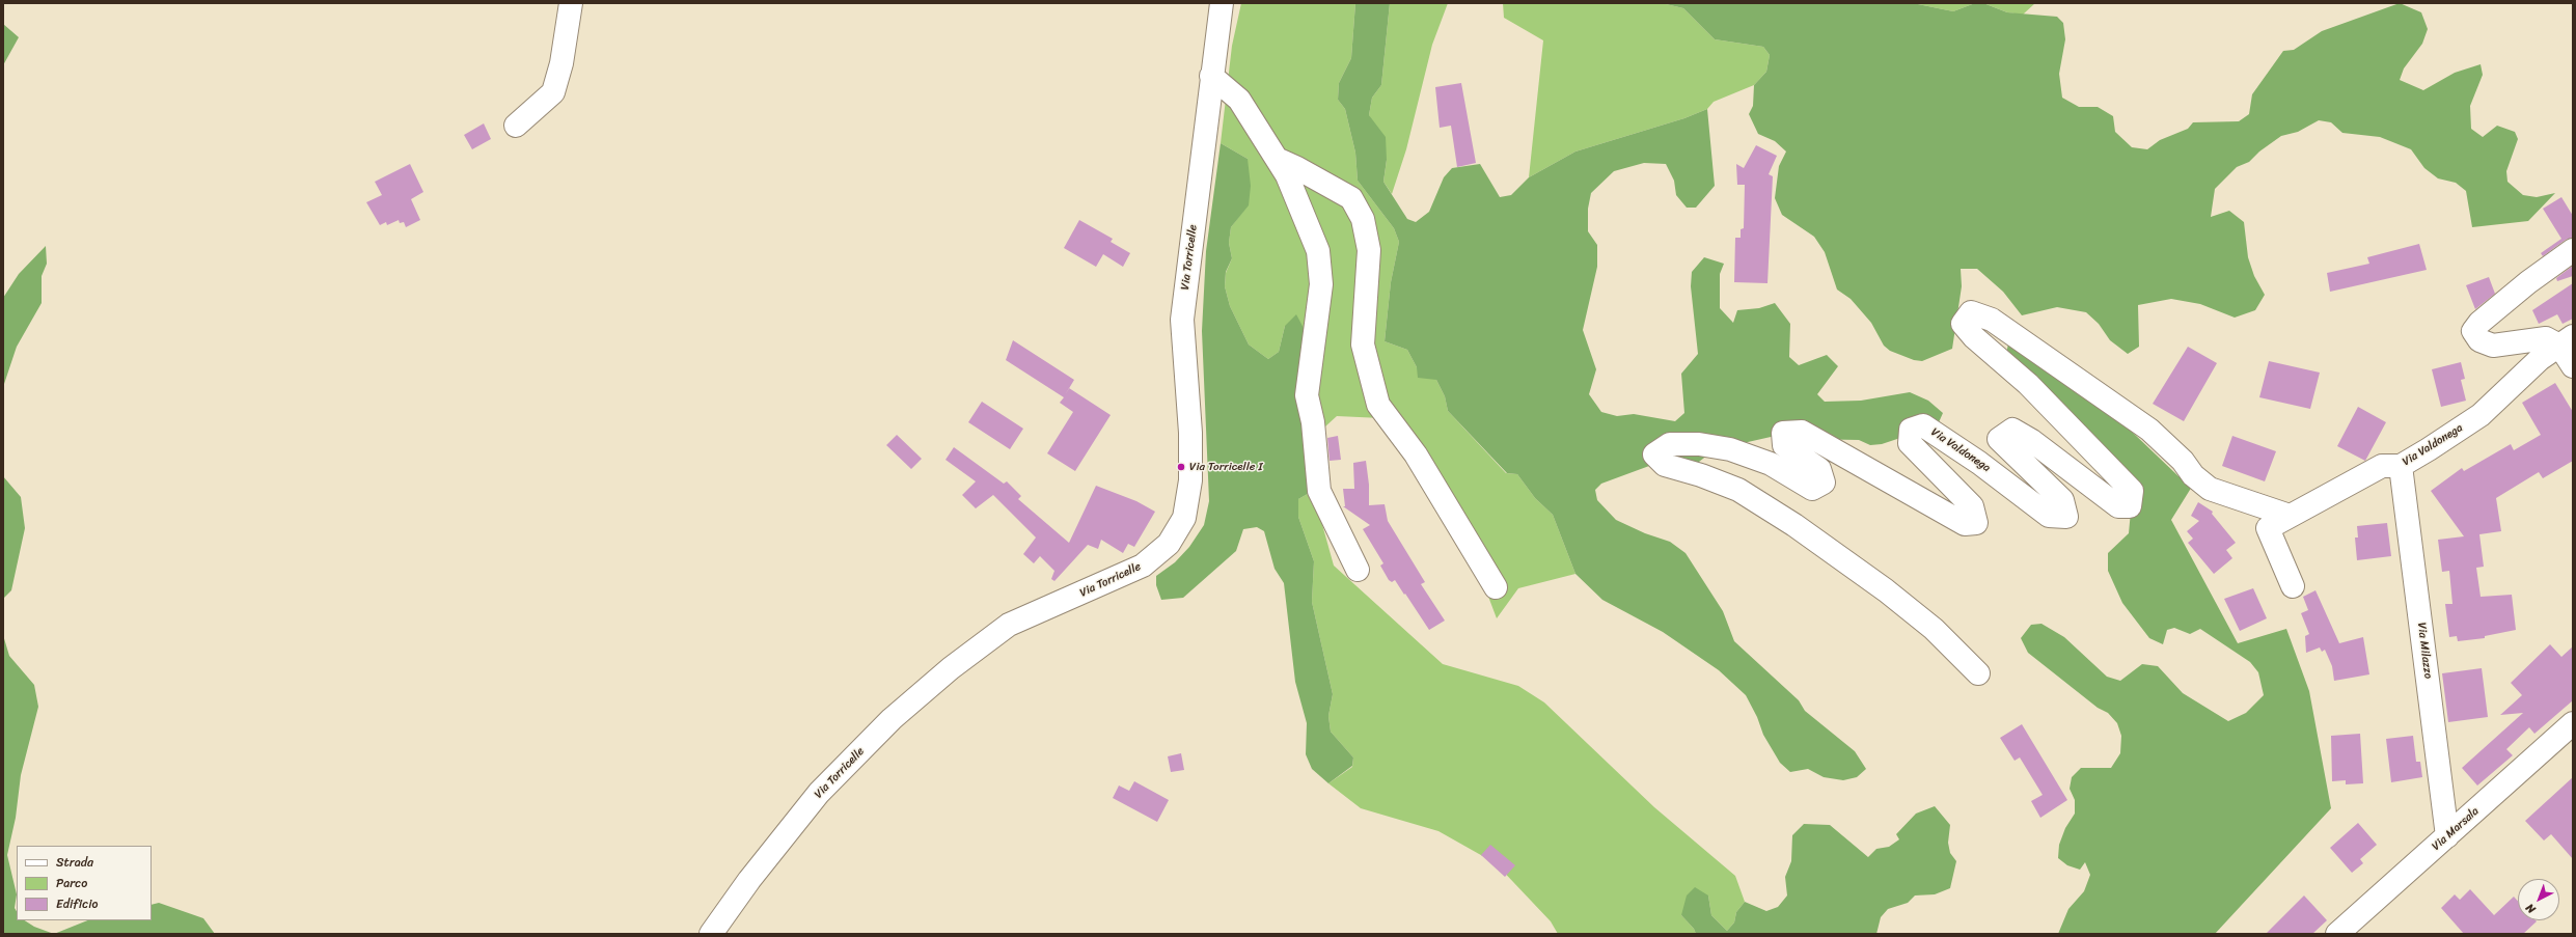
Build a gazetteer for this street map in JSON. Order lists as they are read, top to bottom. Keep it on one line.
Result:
{"streets":{"street":["Via Torricelle","Via Valdonega","Via Milazzo","Via Marsala"]},"crossings":[["Via Valdonega","Via Milazzo"],["Via Milazzo","Via Marsala"]],"places":["Via Torricelle I"],"legend":["Strada","Parco","Edificio"],"north":"bottom left"}
